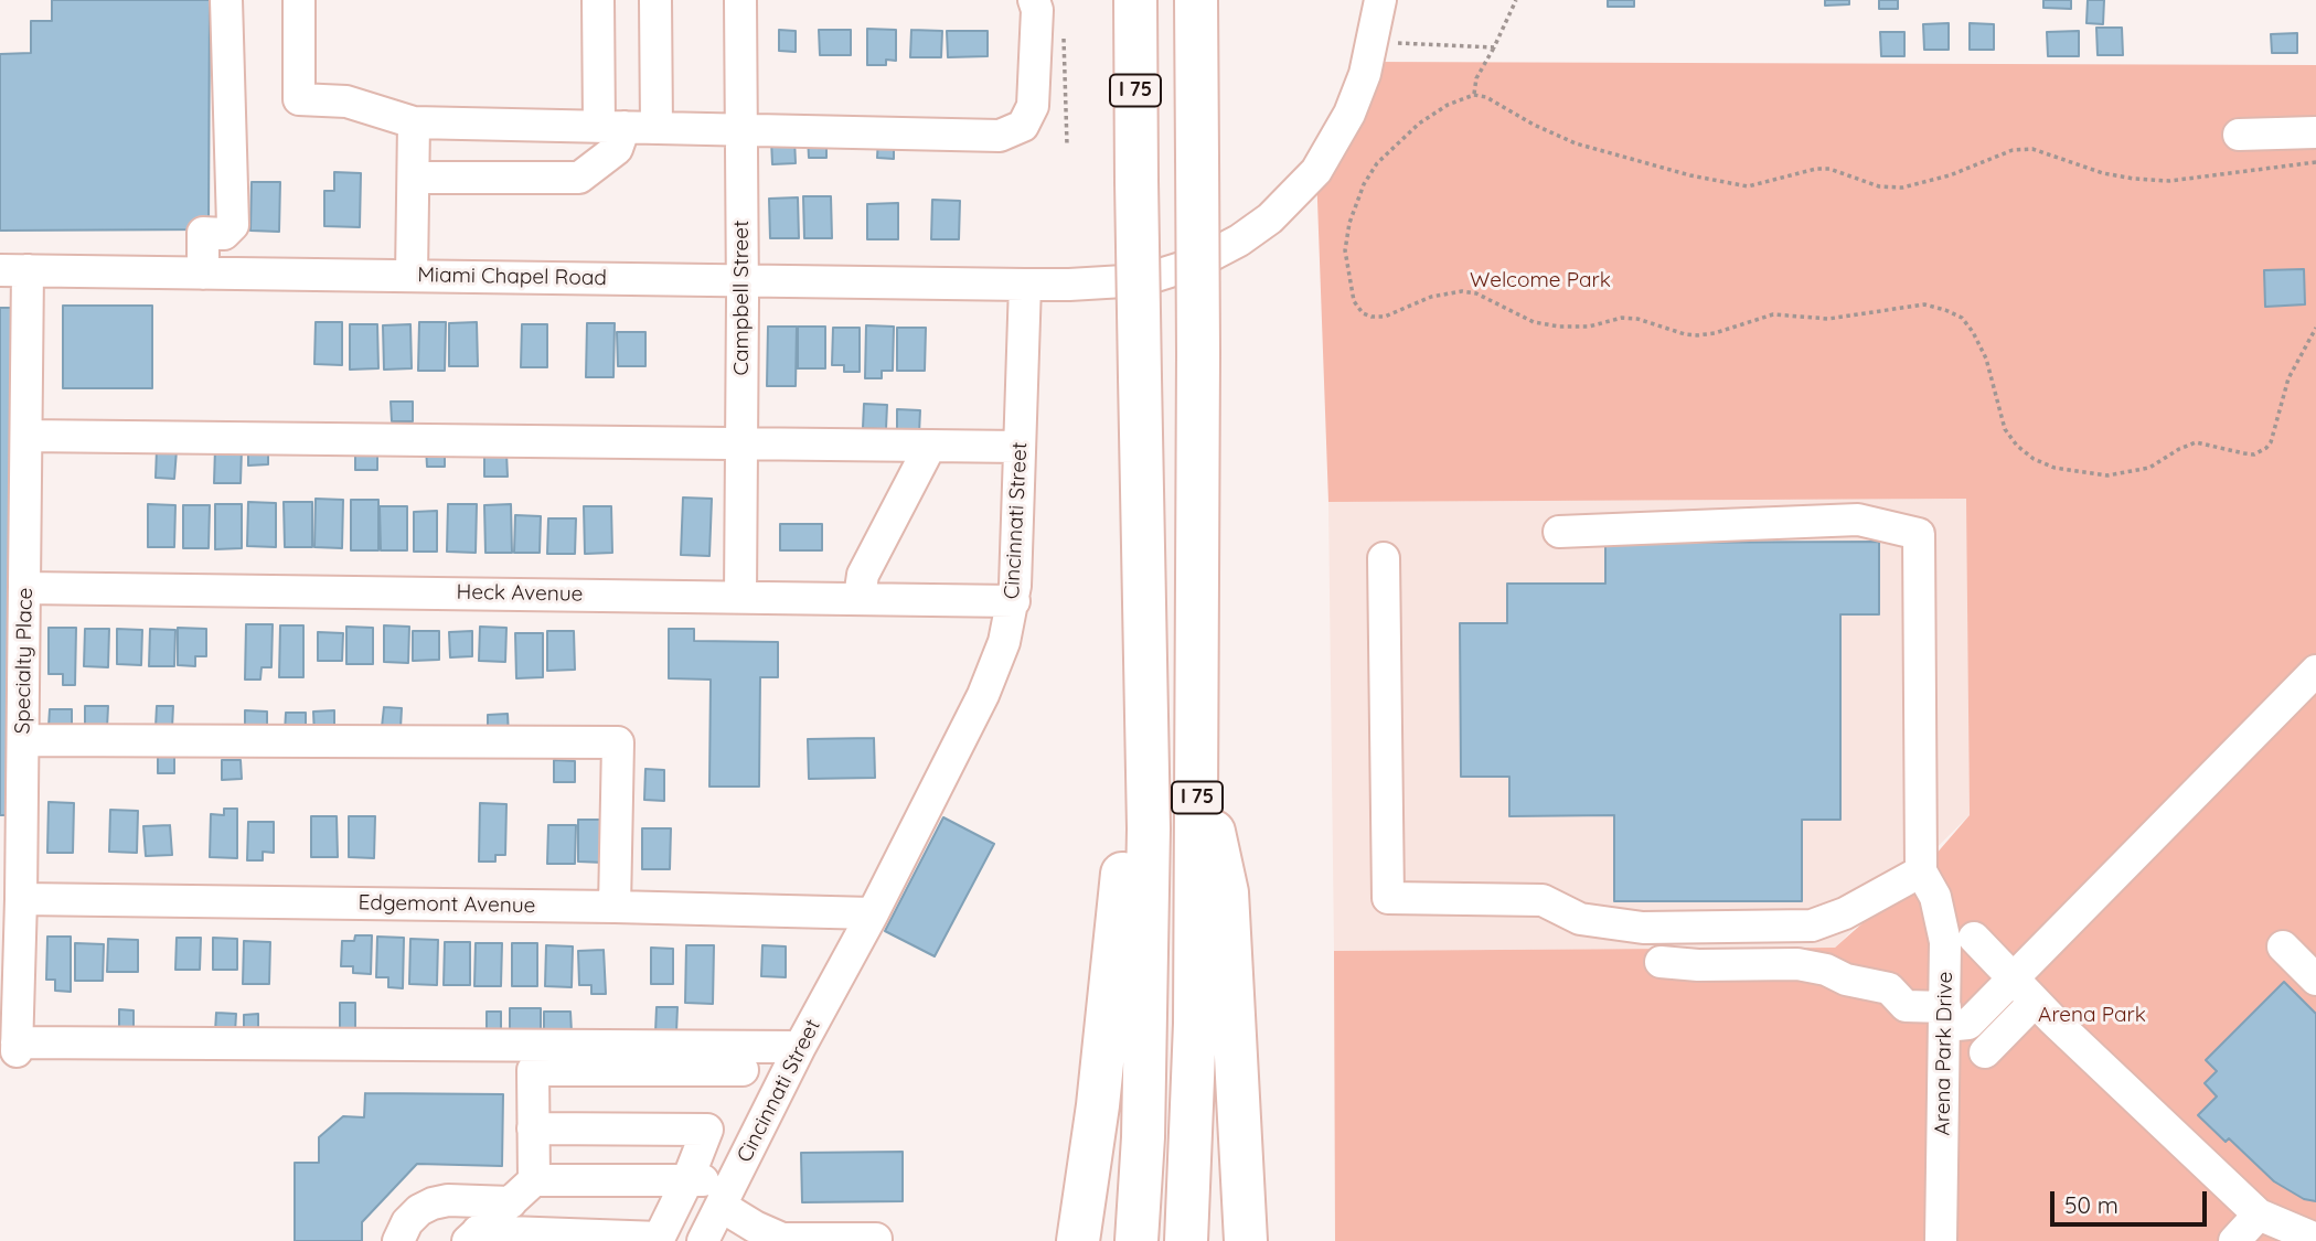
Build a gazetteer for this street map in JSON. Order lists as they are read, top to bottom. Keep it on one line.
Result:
{"streets":{"highway":["I 75"],"street":["Miami Chapel Road","Campbell Street","Cincinnati Street","Heck Avenue","Specialty Place","Edgemont Avenue","Arena Park Drive"]},"crossings":[["Miami Chapel Road","Campbell Street"],["Miami Chapel Road","Cincinnati Street"],["Miami Chapel Road","Specialty Place"],["Campbell Street","Heck Avenue"],["Cincinnati Street","Heck Avenue"],["Cincinnati Street","Specialty Place"],["Cincinnati Street","Edgemont Avenue"],["Heck Avenue","Specialty Place"],["Specialty Place","Edgemont Avenue"]],"parks":["Welcome Park","Arena Park"],"scale_bar":"50 m"}
